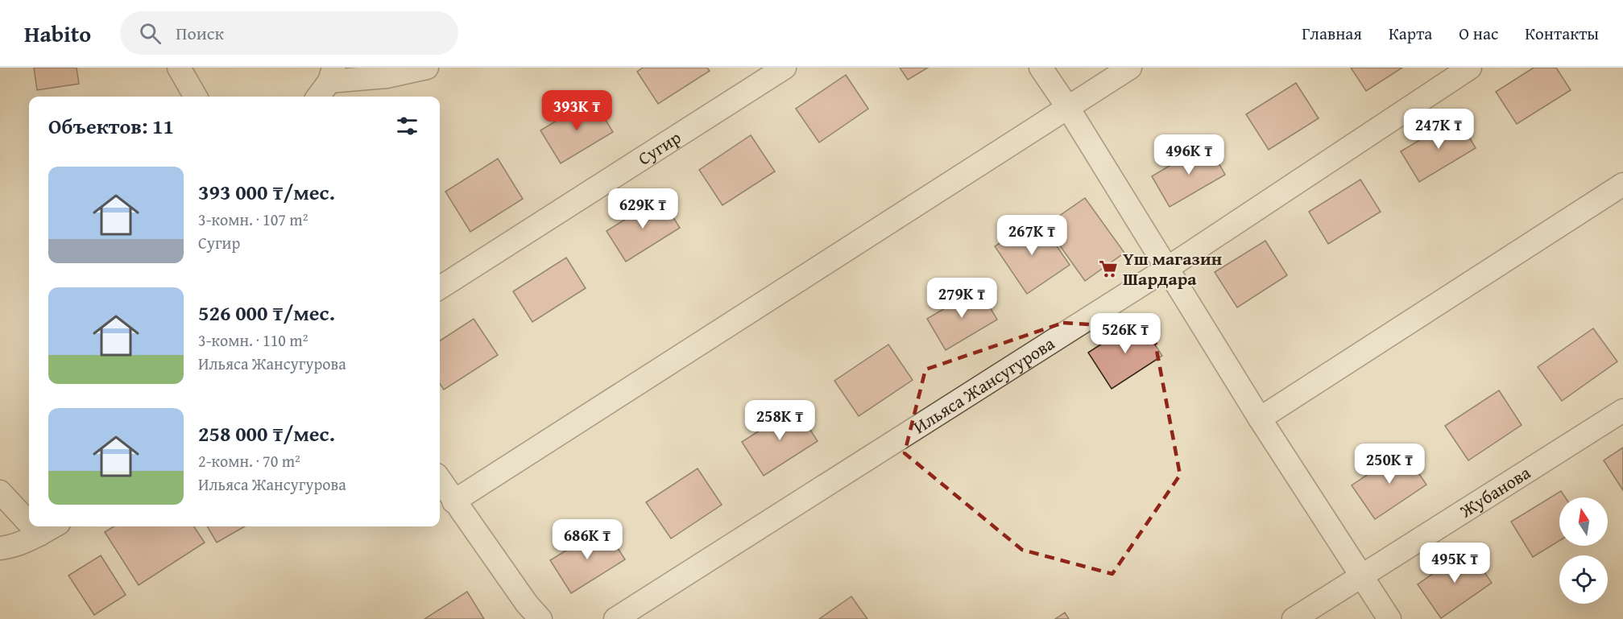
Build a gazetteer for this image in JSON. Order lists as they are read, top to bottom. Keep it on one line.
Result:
{"streets":{"street":["Сугир","Ильяса Жансугурова","Жубанова"]},"places":{"supermarket":["Үш магазин Шардара"]},"north":"top","page":{"header":"Habito","search":"Поиск","nav":["Главная","Карта","О нас","Контакты"],"price":["393K ₸","247K ₸","496K ₸","629K ₸","267K ₸","279K ₸","526K ₸","258K ₸","250K ₸","686K ₸","495K ₸"],"heading":"Объектов: 11","list":[{"name":"393 000 ₸/мес.","note":"3-комн. · 107 m² · Сугир"},{"name":"526 000 ₸/мес.","note":"3-комн. · 110 m² · Ильяса Жансугурова"},{"name":"258 000 ₸/мес.","note":"2-комн. · 70 m² · Ильяса Жансугурова"}]}}
